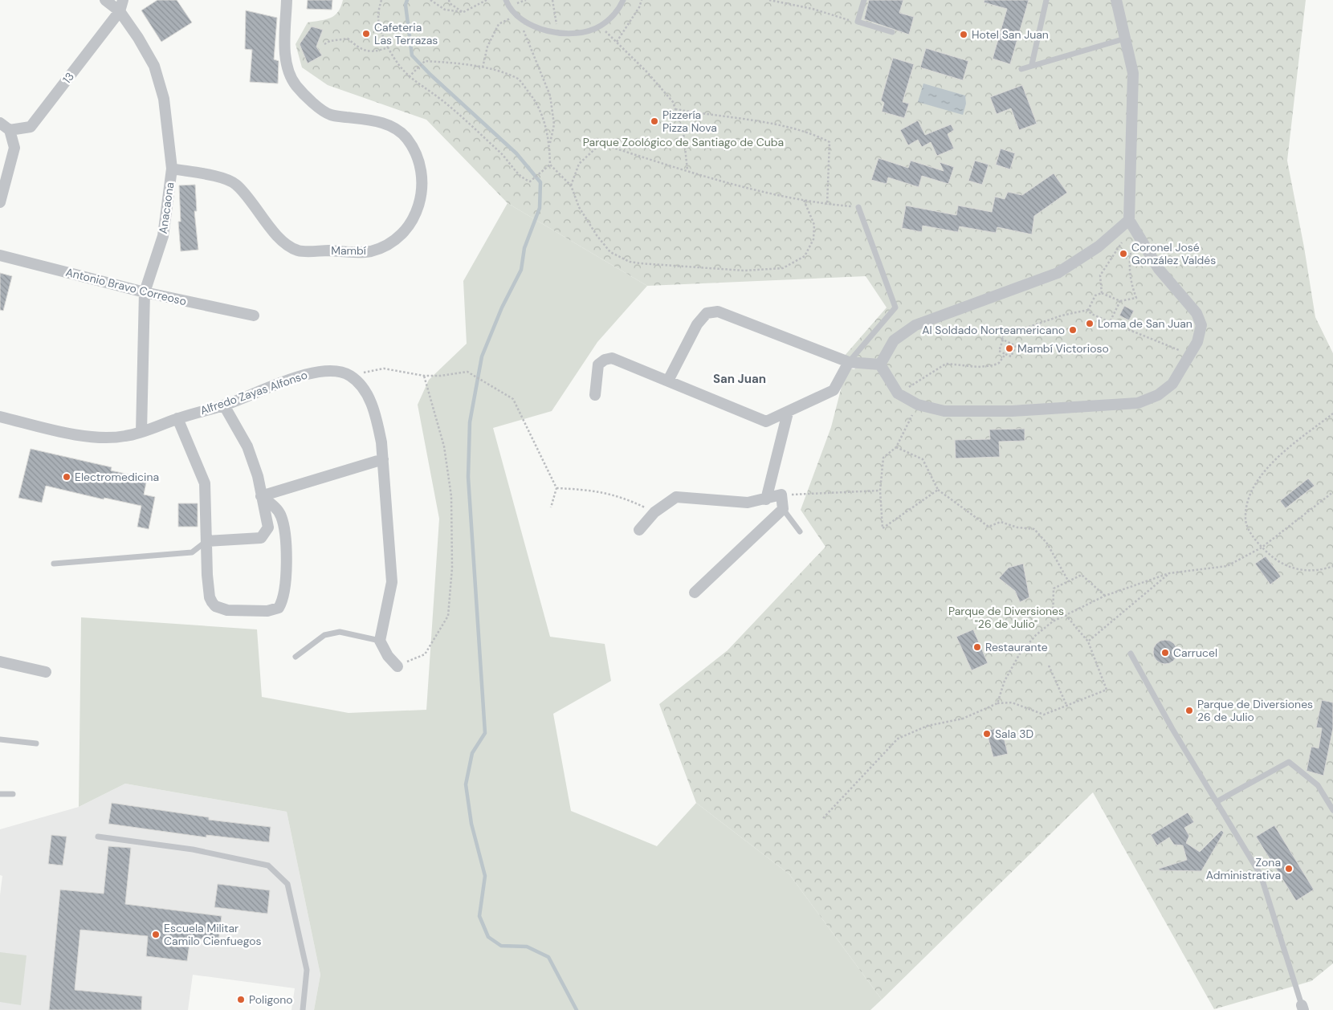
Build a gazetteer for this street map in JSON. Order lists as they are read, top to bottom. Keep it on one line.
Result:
{"streets":{"street":["13","Anacaona","Mambí","Antonio Bravo Correoso","Alfredo Zayas Alfonso"]},"crossings":[["13","Anacaona"],["Anacaona","Mambí"],["Anacaona","Antonio Bravo Correoso"],["Anacaona","Alfredo Zayas Alfonso"]],"districts":["San Juan"],"parks":["Parque Zoológico de Santiago de Cuba","Parque de Diversiones \"26 de Julio\""],"places":["Cafeteria Las Terrazas","Hotel San Juan","Pizzería Pizza Nova","Coronel José González Valdés","Loma de San Juan","Al Soldado Norteamericano","Mambí Victorioso","Electromedicina","Restaurante","Carrucel","Parque de Diversiones 26 de Julio","Sala 3D","Zona Administrativa","Escuela Militar Camilo Cienfuegos","Poligono"]}
